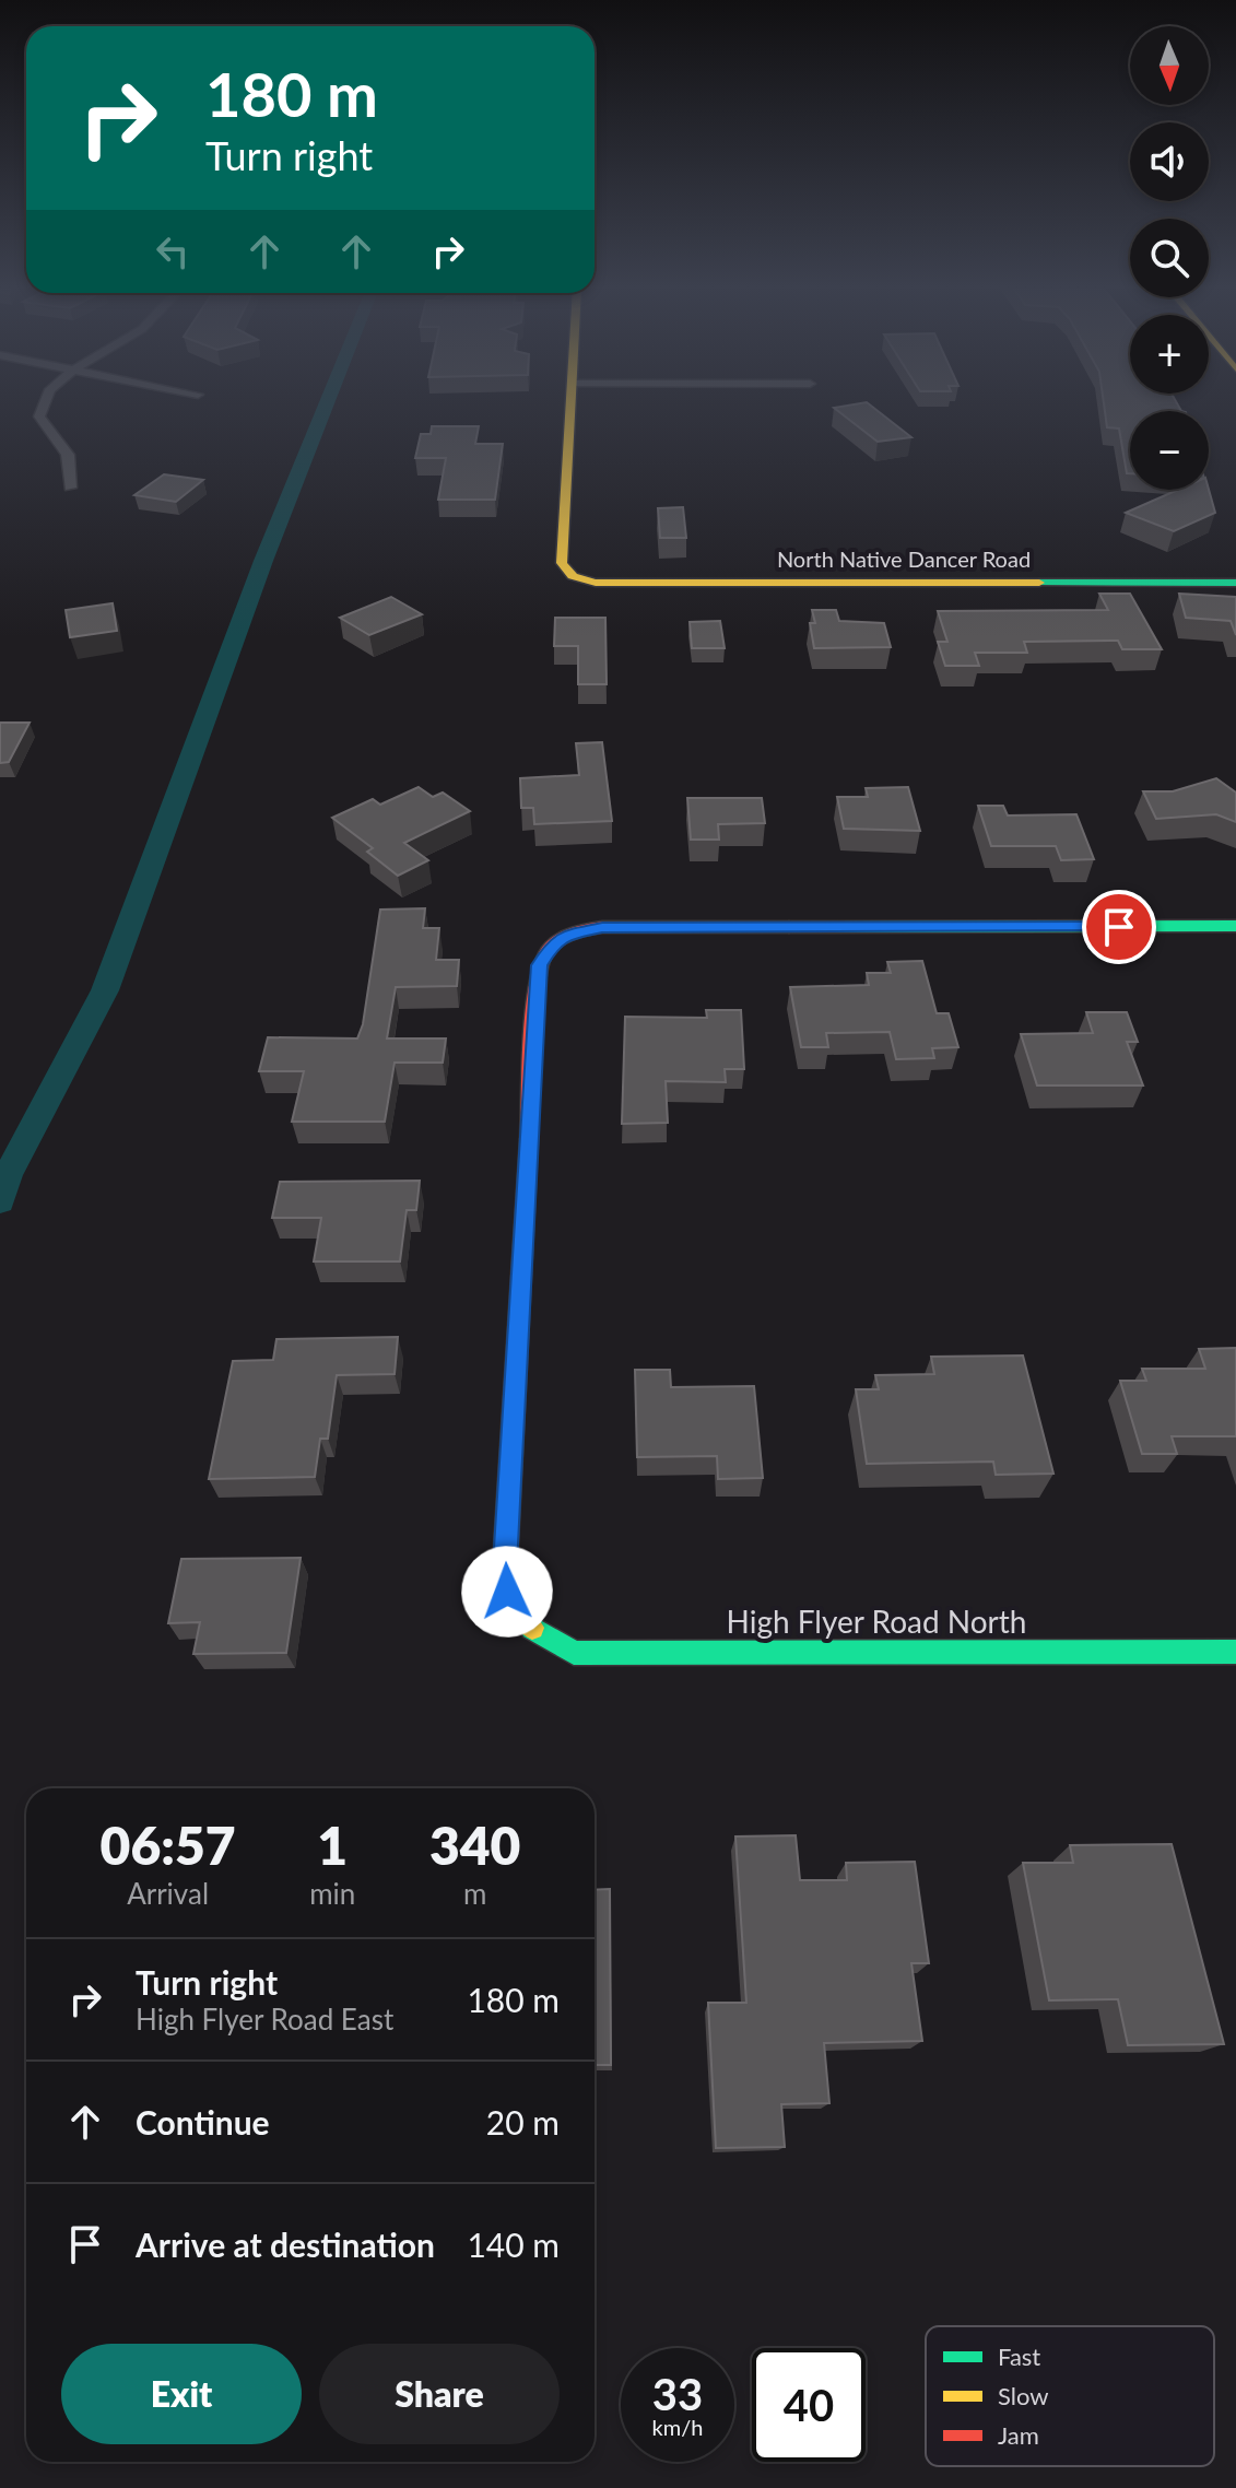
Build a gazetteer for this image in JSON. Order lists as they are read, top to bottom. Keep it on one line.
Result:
{"streets":{"street":["North Native Dancer Road","High Flyer Road North"]},"legend":["Fast","Slow","Jam"],"north":"bottom","page":{"map_buttons":["+","−"],"turn":["180 m","Turn right"],"eta":["06:57","Arrival","1","min","340","m"],"list":[{"name":"Turn right","note":"High Flyer Road East","value":"180 m"},{"name":"Continue","value":"20 m"},{"name":"Arrive at destination","value":"140 m"}],"buttons":["Exit","Share"],"speed":"33 km/h","limit":"40"}}
